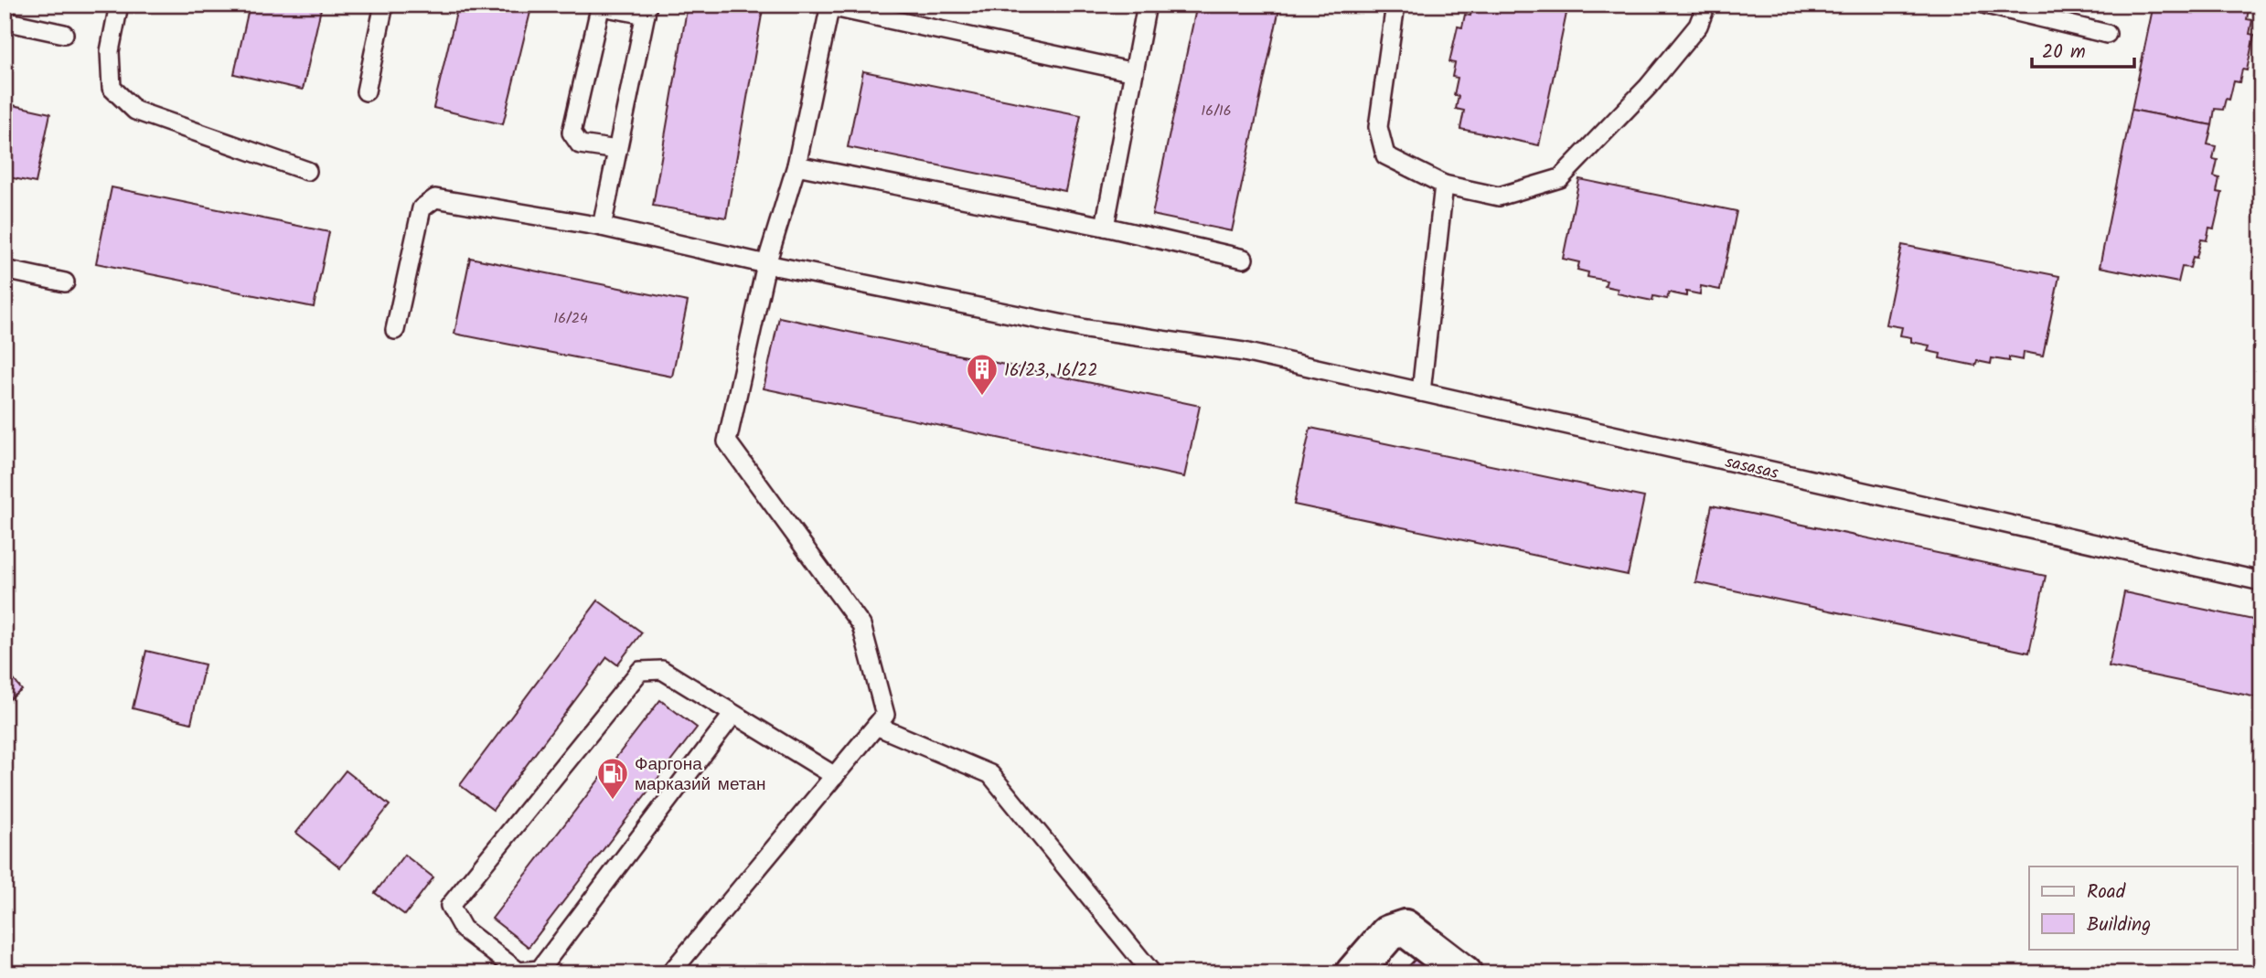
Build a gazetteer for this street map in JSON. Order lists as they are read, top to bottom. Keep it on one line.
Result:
{"streets":{"lane":["sasasas"]},"places":{"building":["16/23, 16/22"],"fuel station":["Фаргона марказий метан"]},"house_numbers":["16/16","16/24"],"legend":["Road","Building"],"scale_bar":"20 m"}
